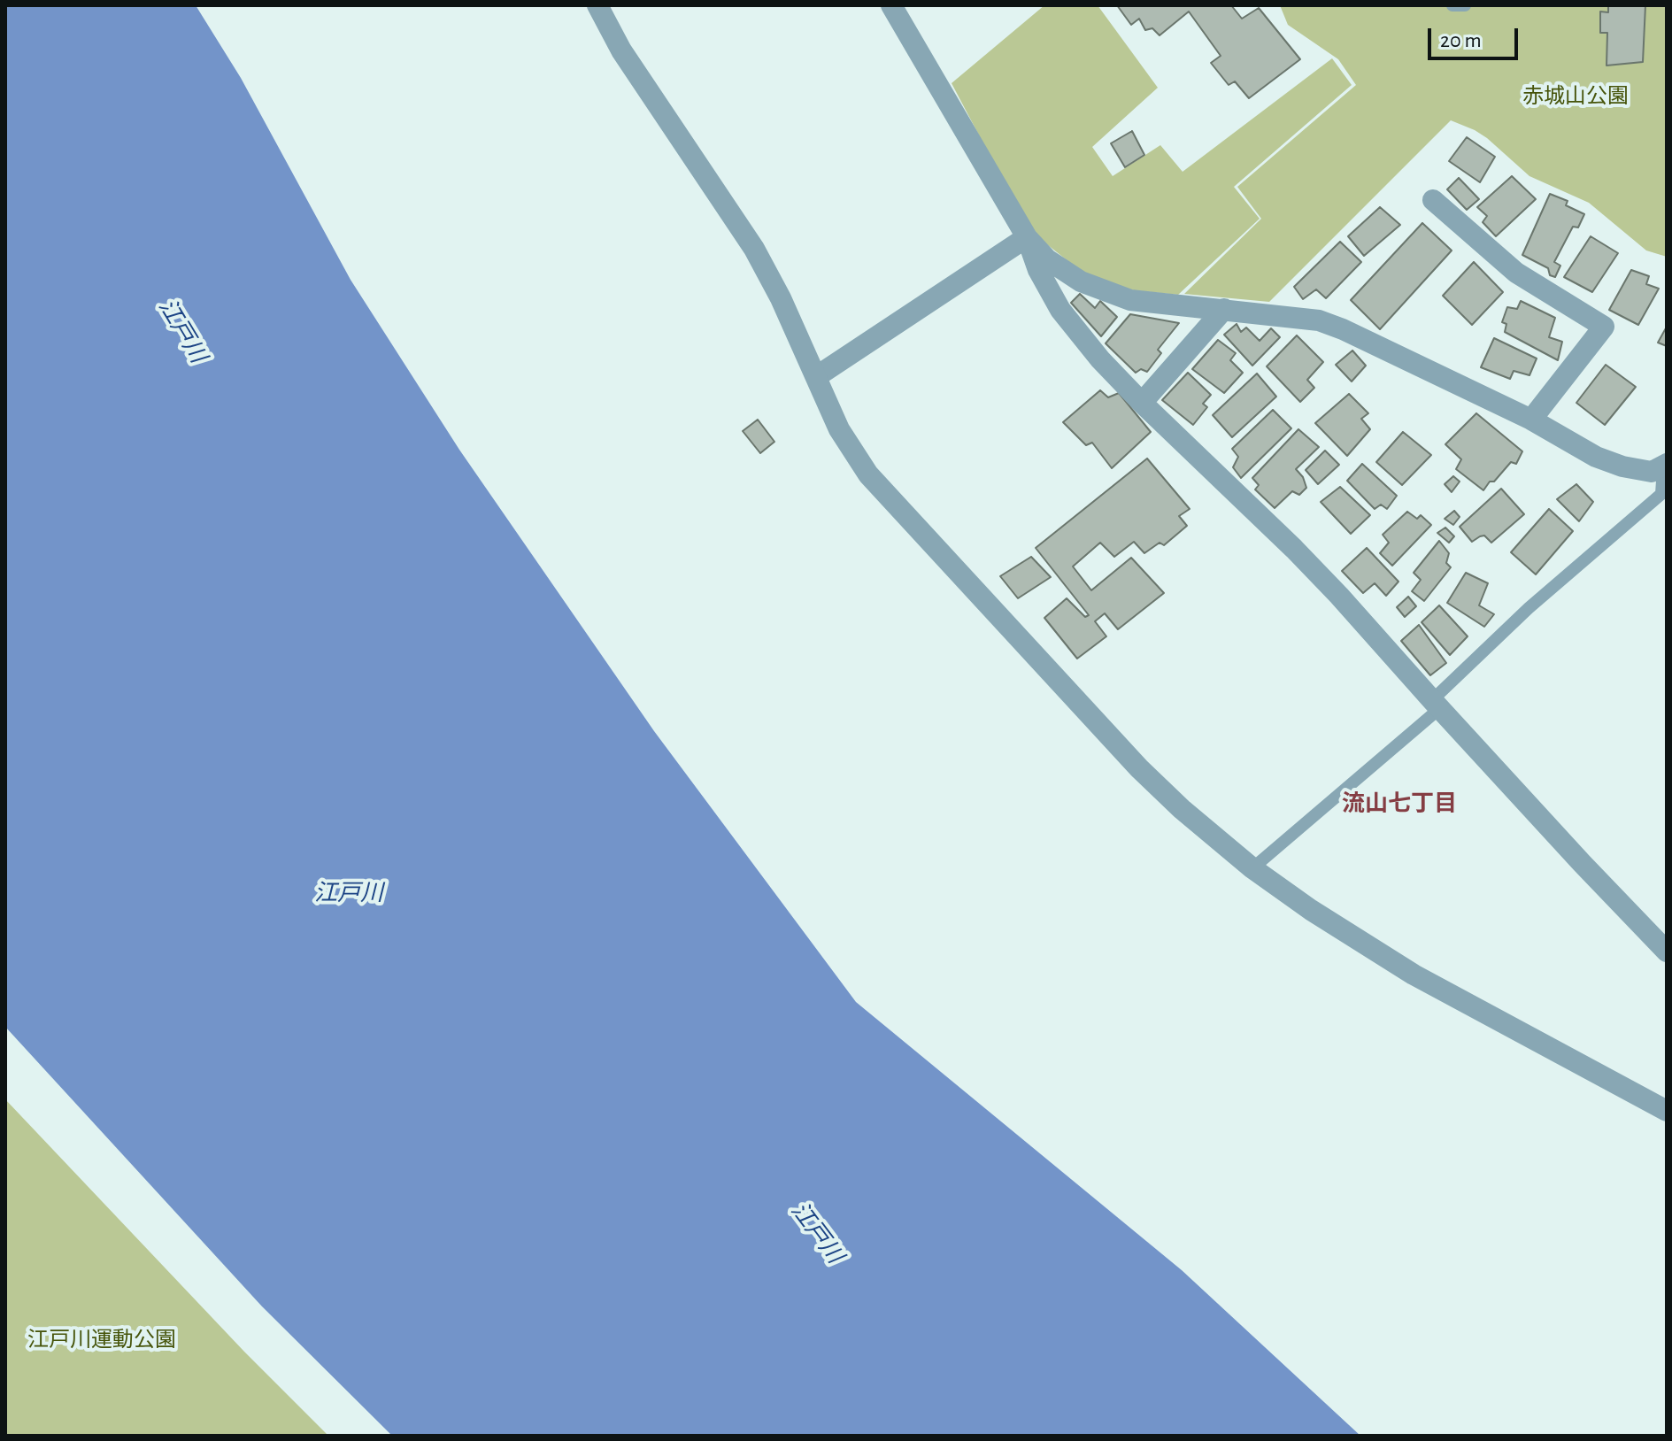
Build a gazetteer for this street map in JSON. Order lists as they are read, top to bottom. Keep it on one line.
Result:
{"districts":["流山七丁目"],"water":["江戸川"],"parks":["赤城山公園","江戸川運動公園"],"scale_bar":"20 m"}
